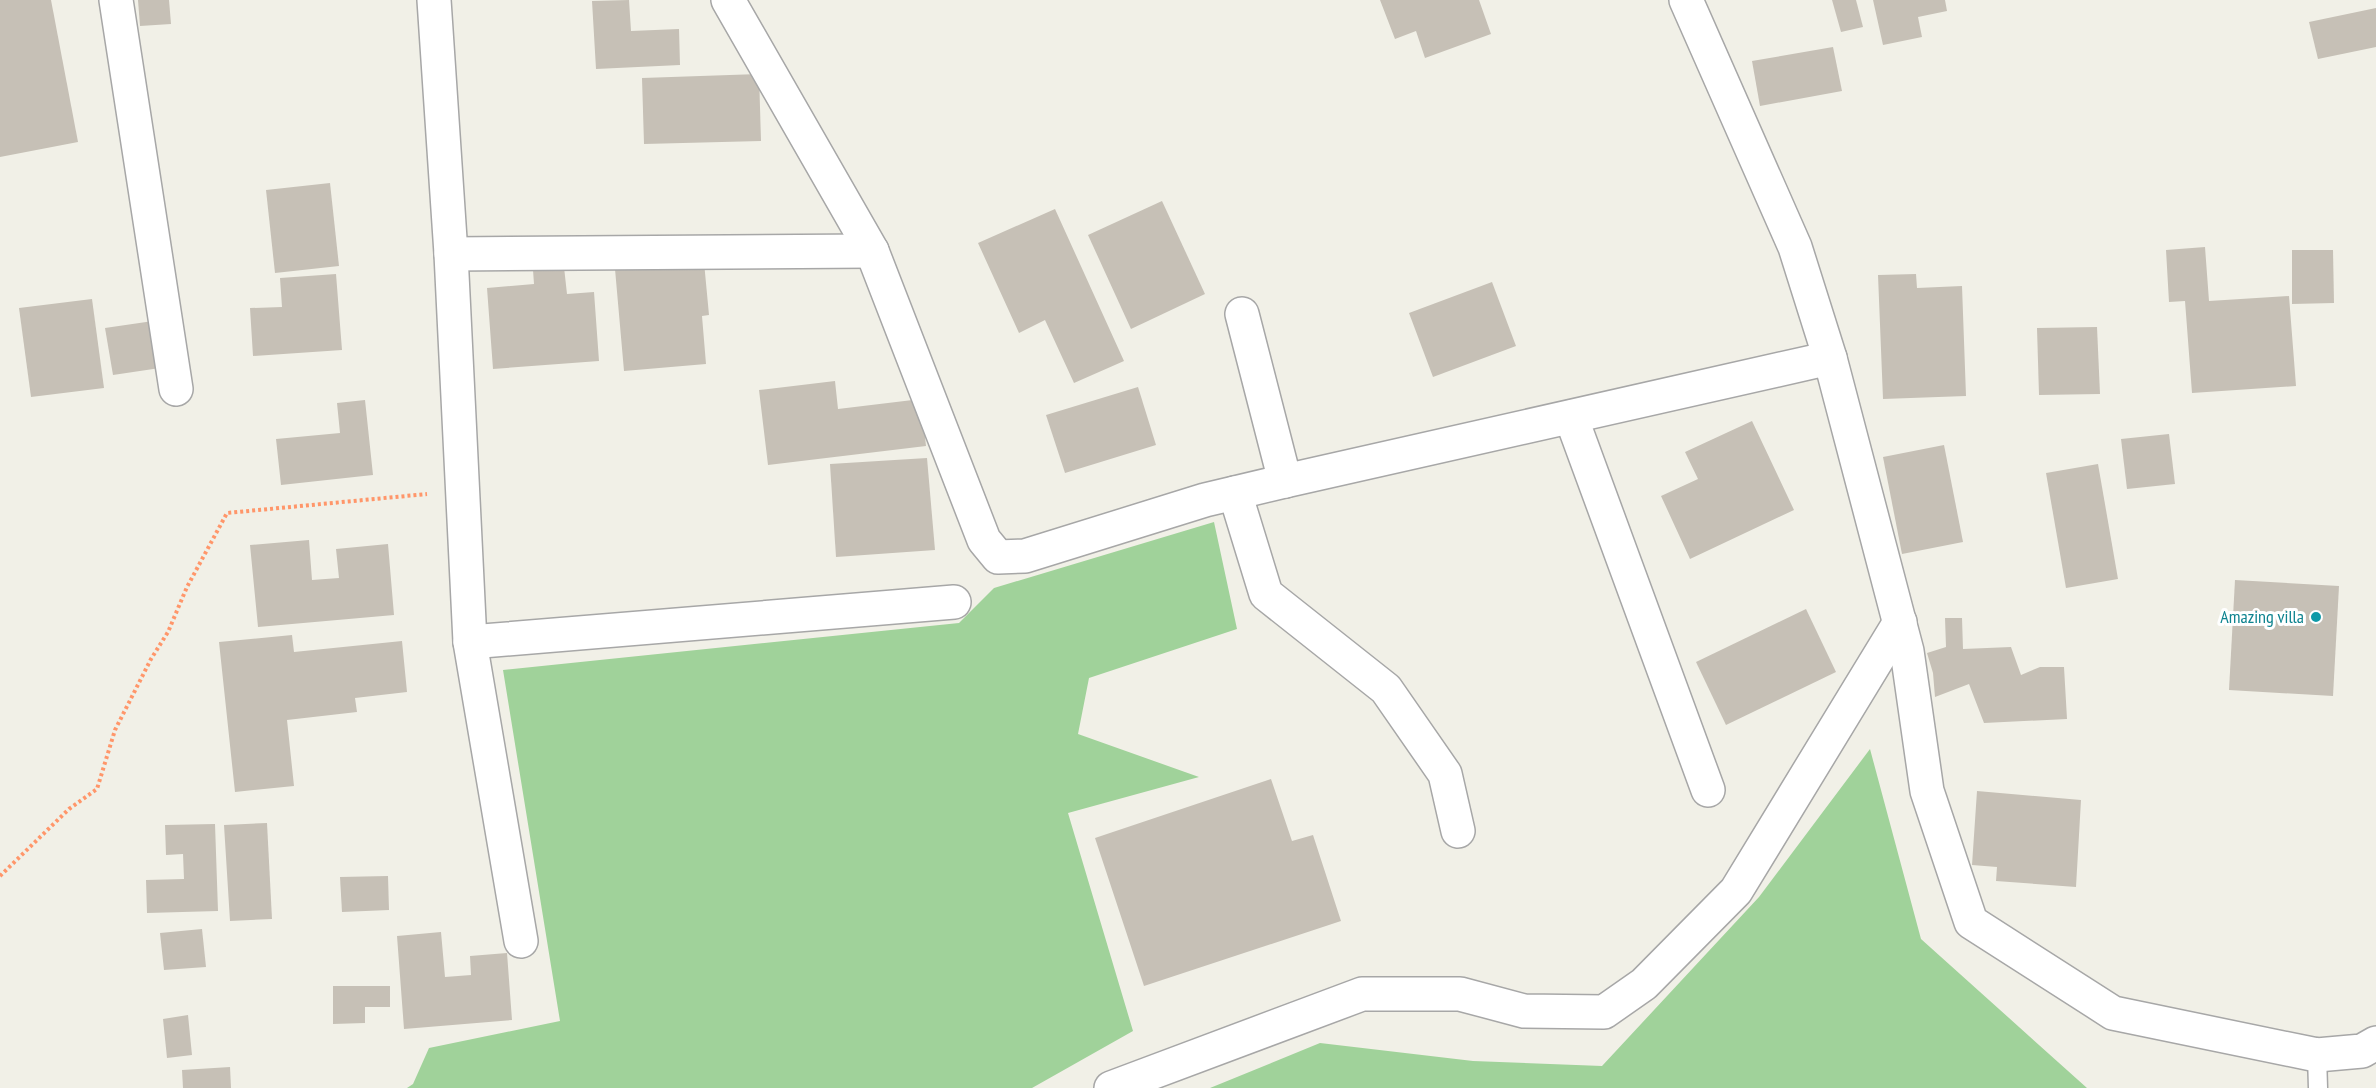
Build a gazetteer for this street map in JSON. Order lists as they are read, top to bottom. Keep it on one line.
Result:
{"places":["Amazing villa"]}
